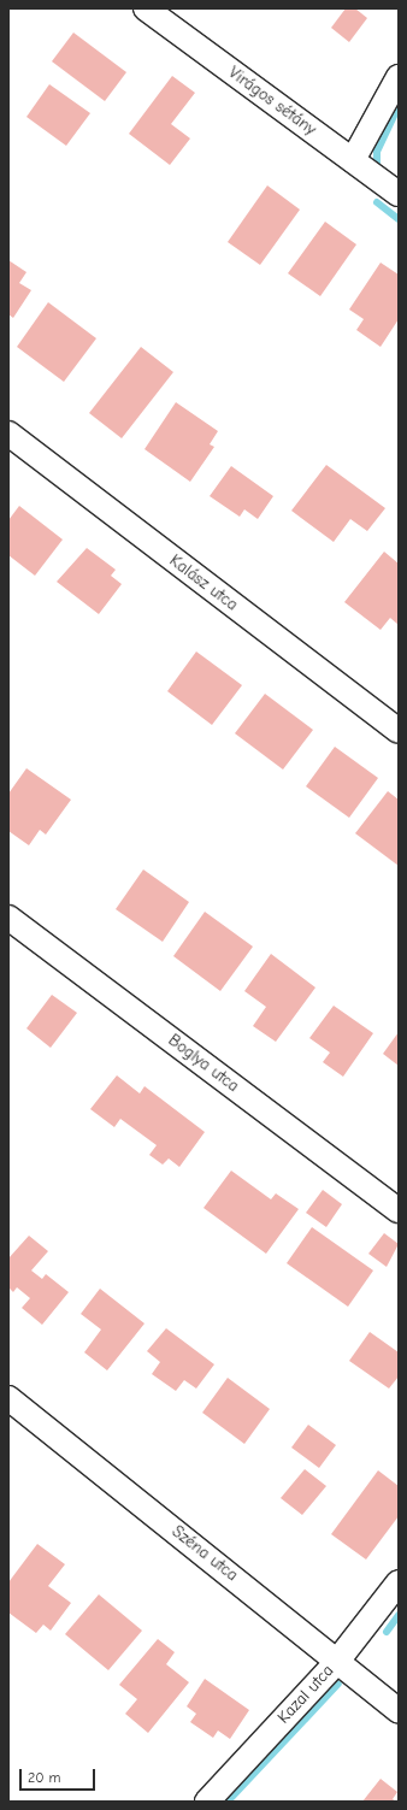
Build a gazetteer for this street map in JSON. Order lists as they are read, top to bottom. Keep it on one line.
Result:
{"streets":{"street":["Virágos sétány","Kalász utca","Boglya utca","Széna utca","Kazal utca"]},"crossings":[["Széna utca","Kazal utca"]],"scale_bar":"20 m"}
